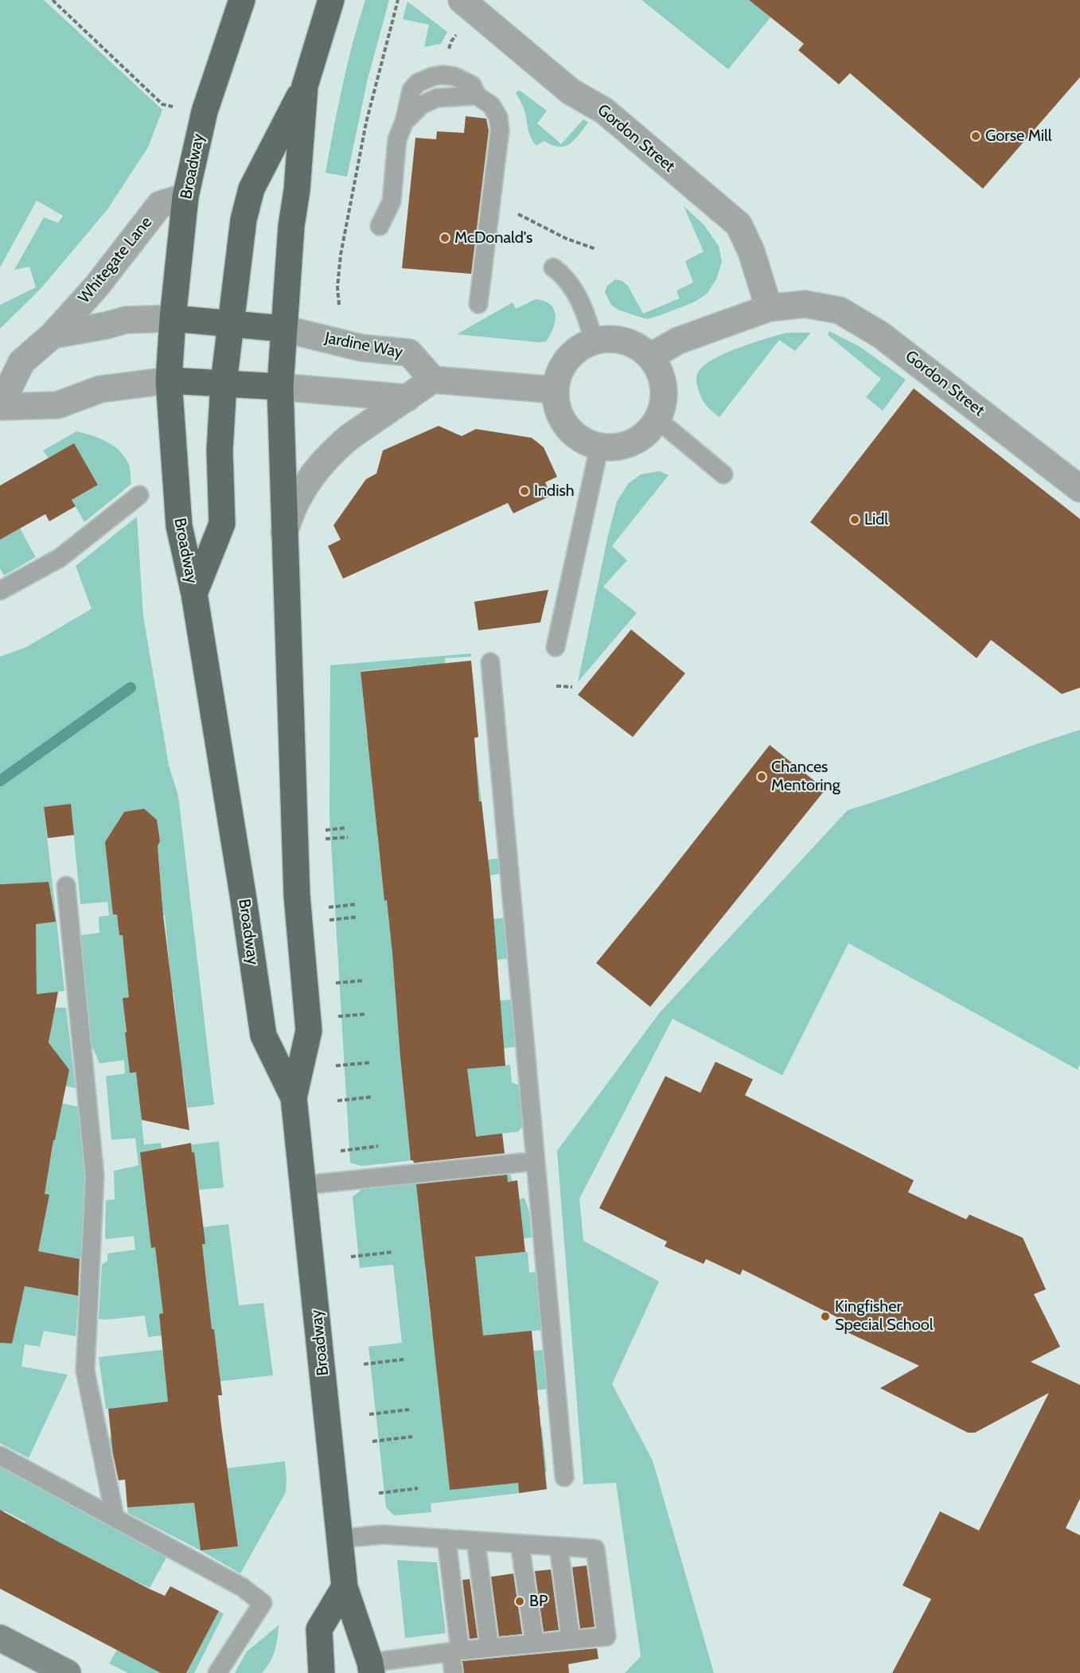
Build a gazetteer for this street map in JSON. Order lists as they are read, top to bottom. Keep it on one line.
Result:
{"streets":{"highway":["Broadway"],"street":["Gordon Street","Whitegate Lane","Jardine Way"]},"crossings":[["Broadway","Whitegate Lane"],["Broadway","Jardine Way"]],"places":["Gorse Mill","McDonald's","Indish","Lidl","Chances Mentoring","Kingfisher Special School","BP"]}
